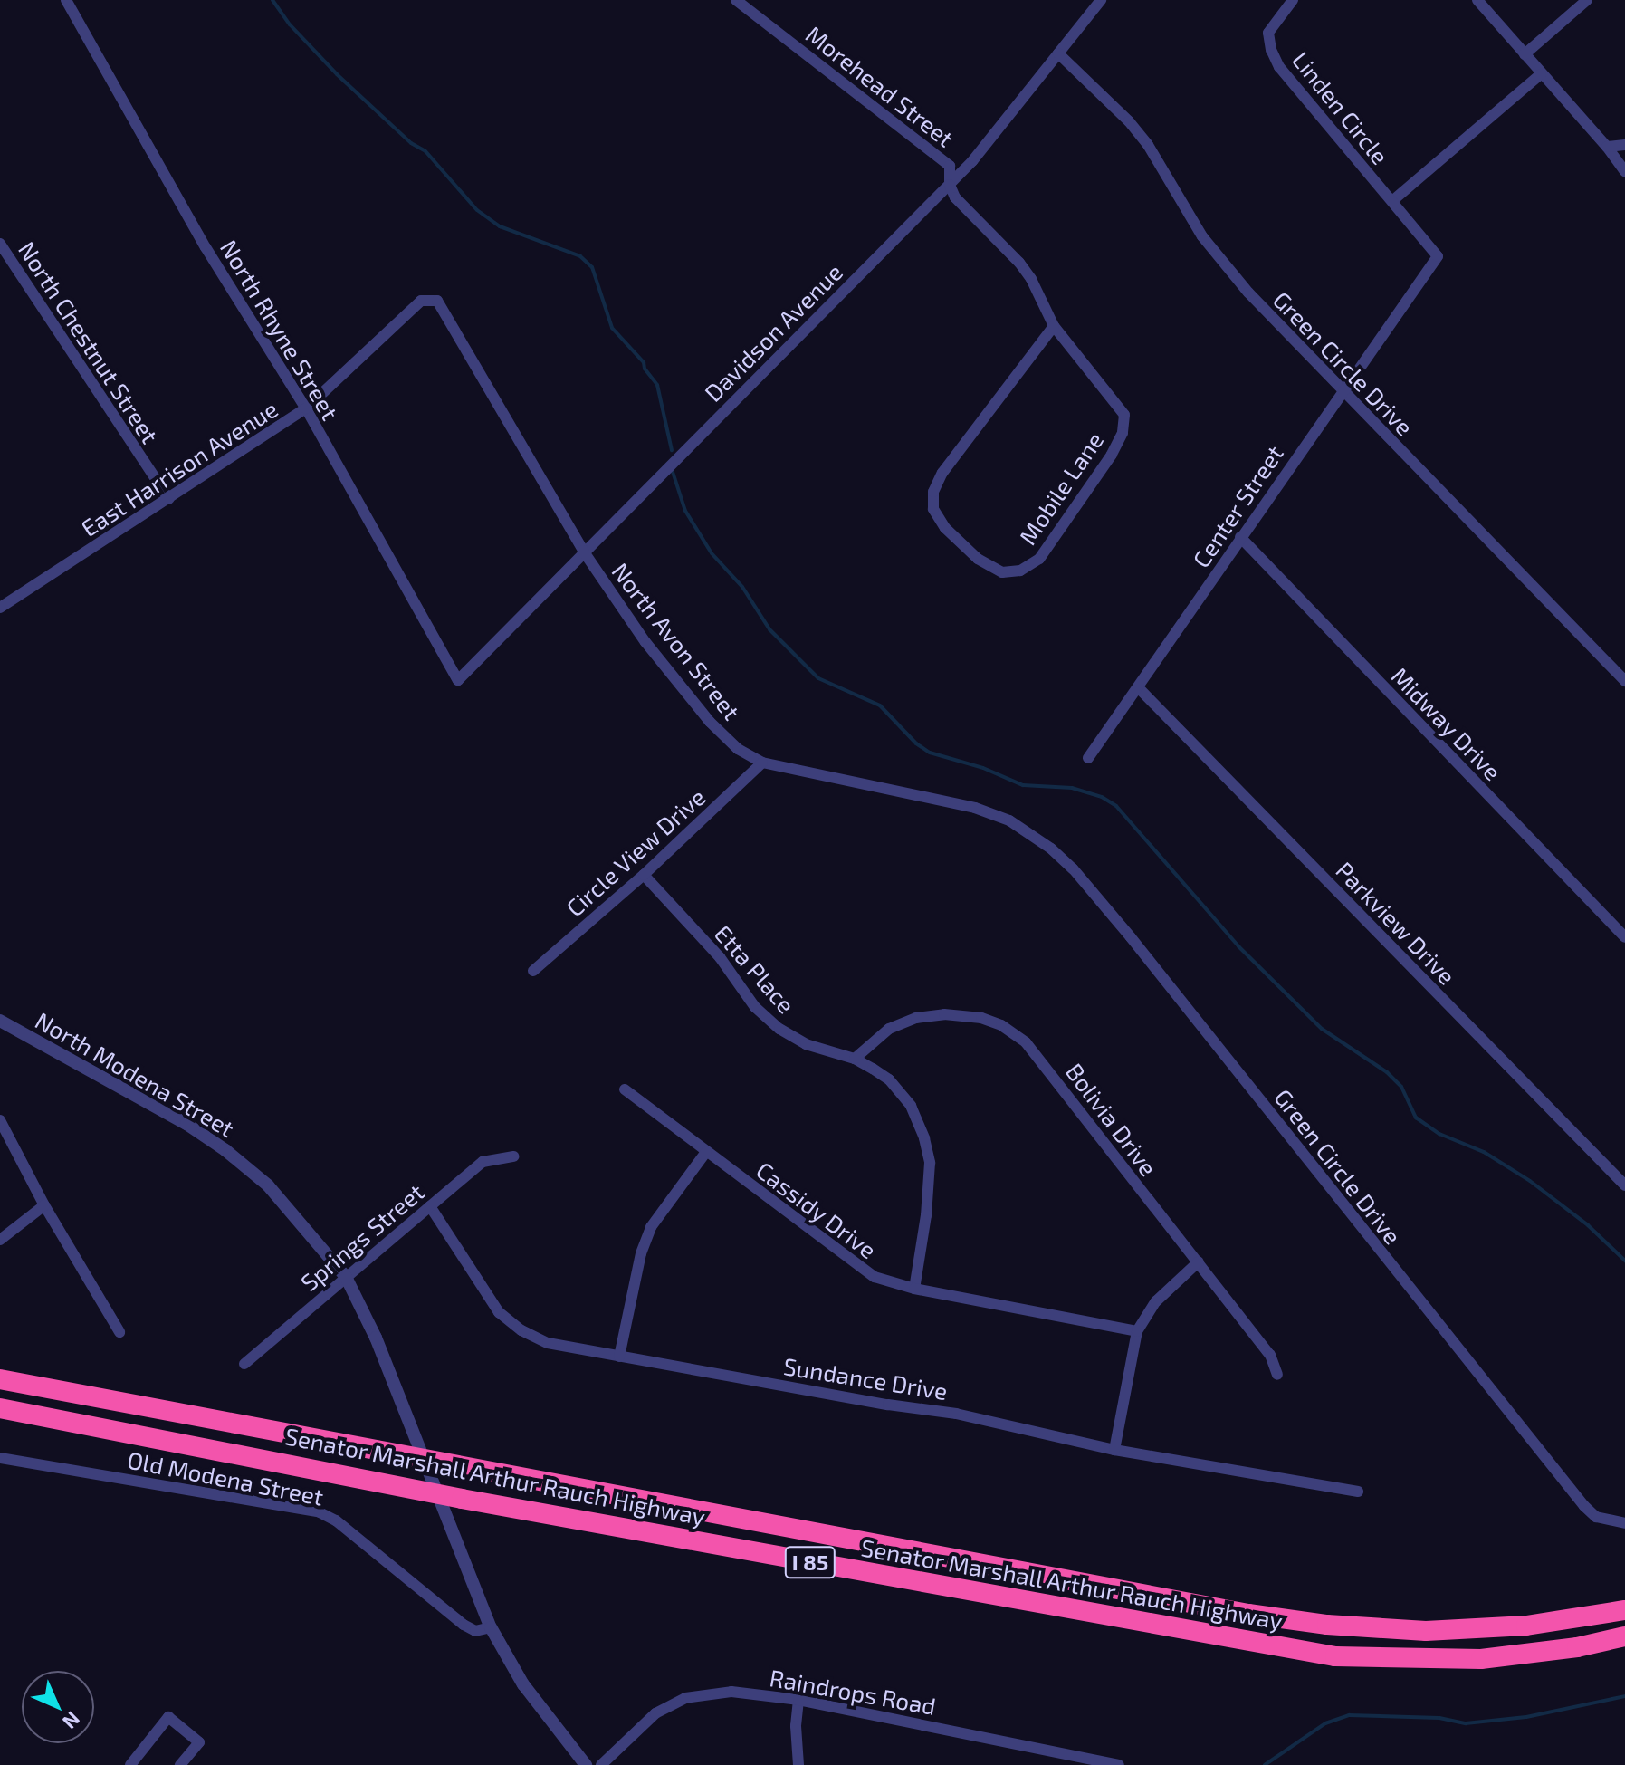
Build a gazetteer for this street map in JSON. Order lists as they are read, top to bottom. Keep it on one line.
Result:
{"streets":{"highway":["Senator Marshall Arthur Rauch Highway","I 85"],"street":["Morehead Street","Linden Circle","North Rhyne Street","Davidson Avenue","North Chestnut Street","Green Circle Drive","East Harrison Avenue","Mobile Lane","Center Street","North Avon Street","Midway Drive","Circle View Drive","Parkview Drive","Etta Place","North Modena Street","Bolivia Drive","Cassidy Drive","Springs Street","Sundance Drive","Old Modena Street","Raindrops Road"]},"crossings":[["Morehead Street","Davidson Avenue"],["Morehead Street","Mobile Lane"],["Linden Circle","Center Street"],["North Rhyne Street","Davidson Avenue"],["North Rhyne Street","East Harrison Avenue"],["Davidson Avenue","Green Circle Drive"],["Davidson Avenue","Mobile Lane"],["Davidson Avenue","North Avon Street"],["North Chestnut Street","East Harrison Avenue"],["Green Circle Drive","Center Street"],["Green Circle Drive","North Avon Street"],["East Harrison Avenue","North Avon Street"],["Center Street","Midway Drive"],["Center Street","Parkview Drive"],["North Avon Street","Circle View Drive"],["Circle View Drive","Etta Place"],["Etta Place","Bolivia Drive"],["Etta Place","Cassidy Drive"],["North Modena Street","Springs Street"],["North Modena Street","Old Modena Street"],["Springs Street","Sundance Drive"]],"north":"bottom right"}
